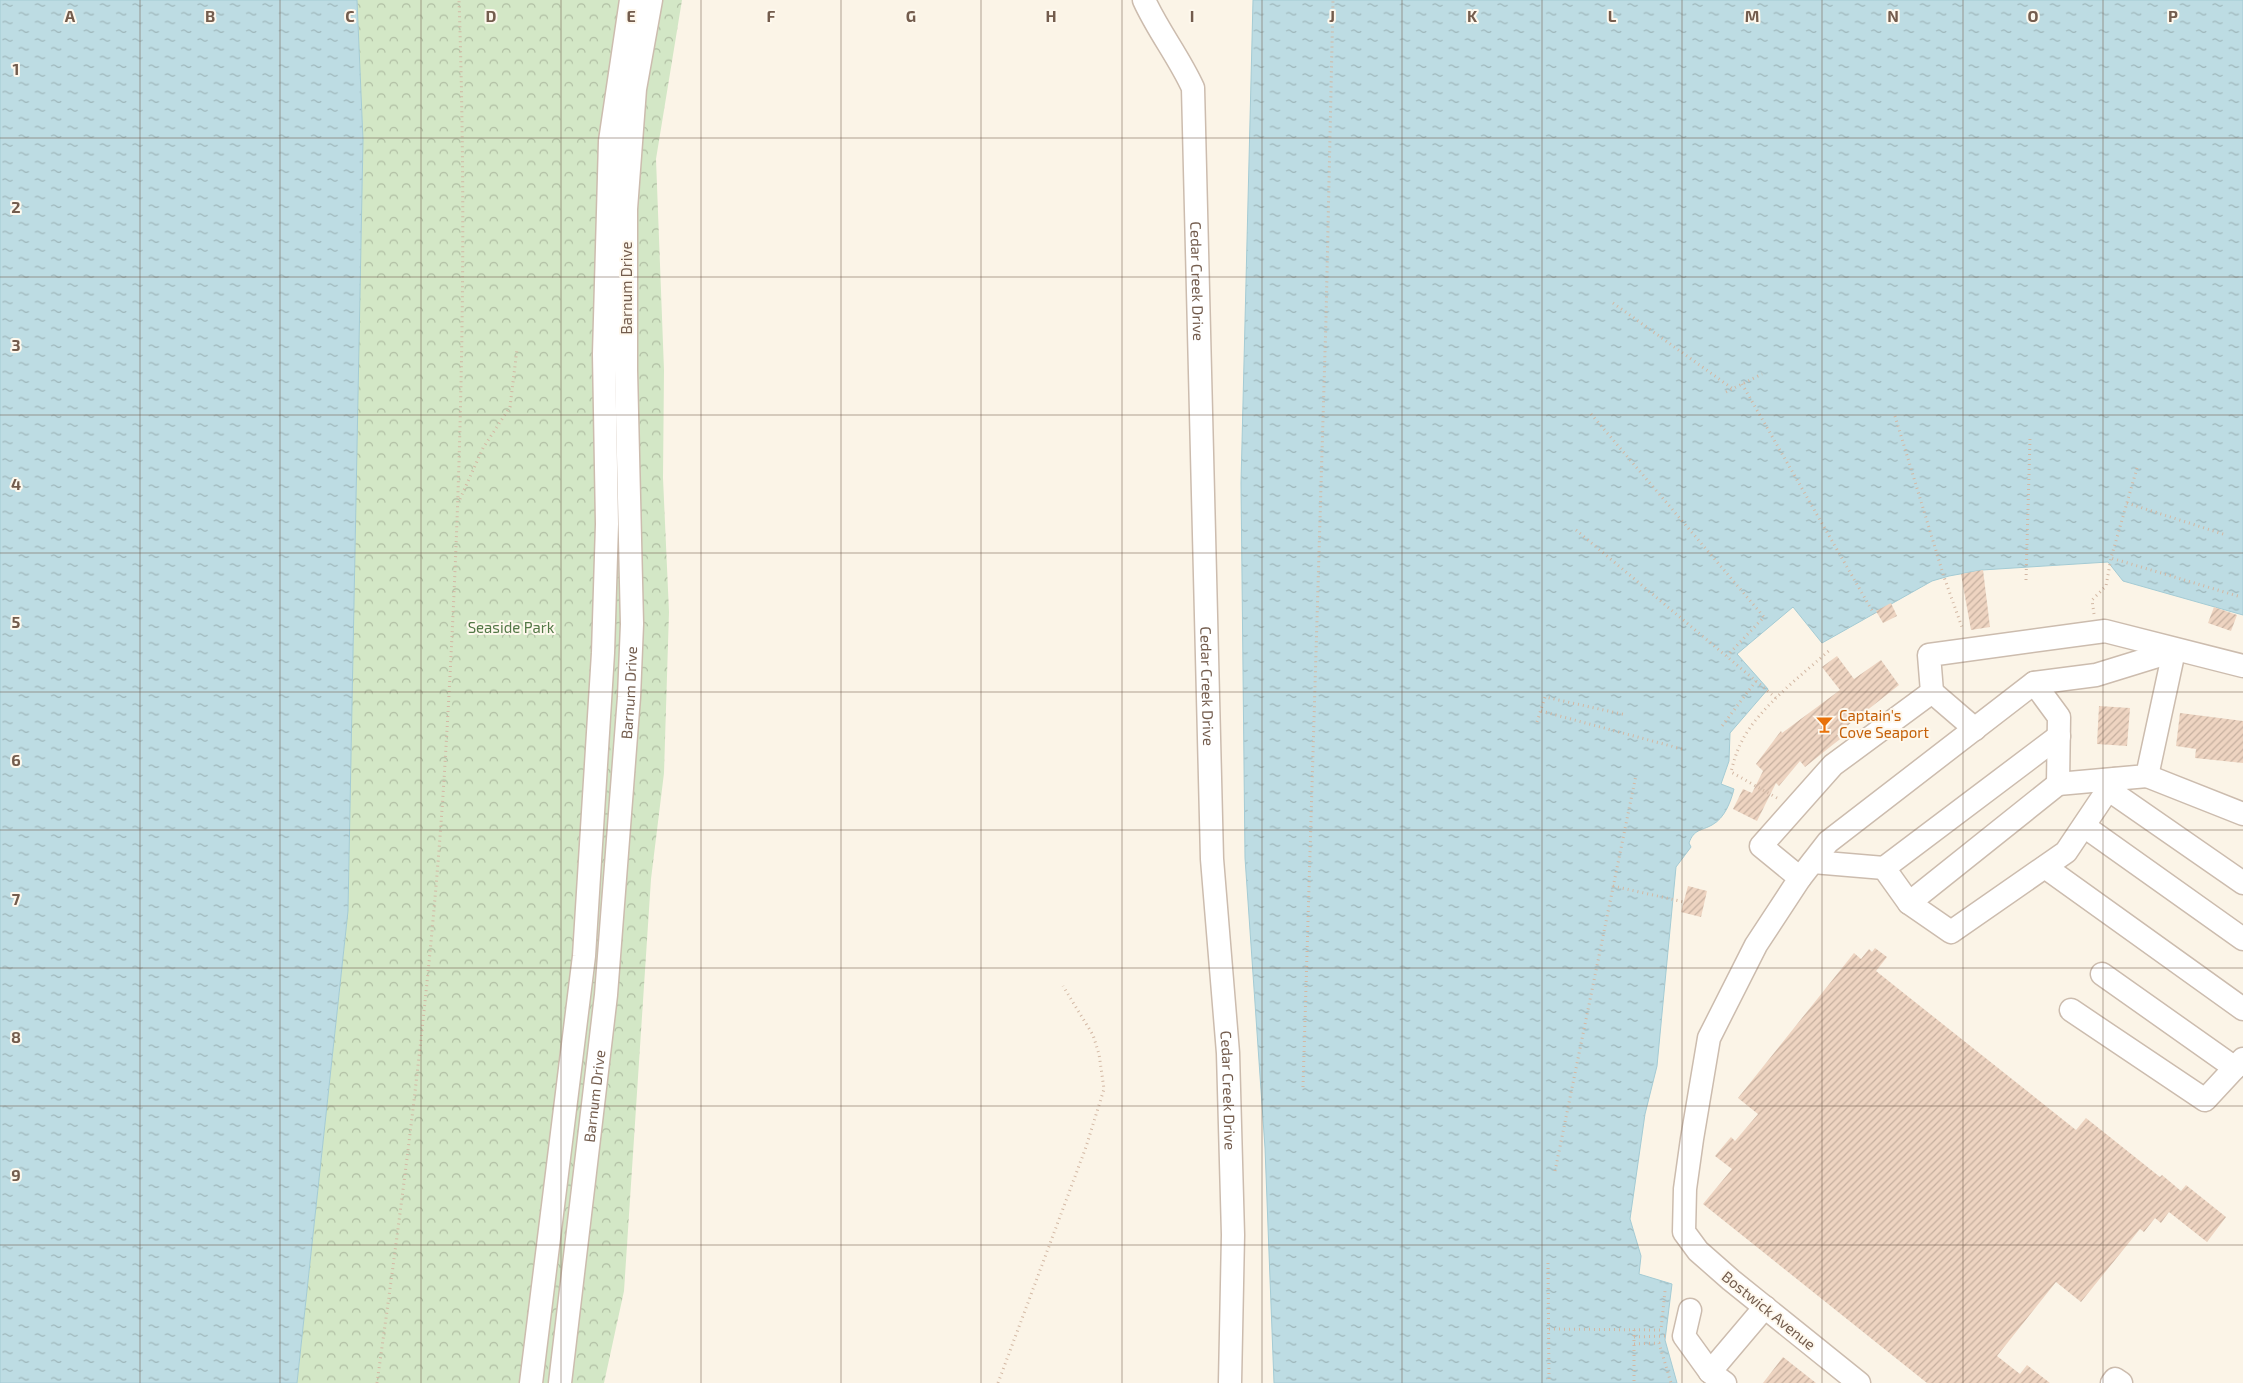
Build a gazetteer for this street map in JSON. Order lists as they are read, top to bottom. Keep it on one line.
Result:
{"streets":{"street":["Cedar Creek Drive","Barnum Drive","Bostwick Avenue"]},"parks":["Seaside Park"],"places":{"bar":["Captain's Cove Seaport"]},"grid":{"columns":["A","B","C","D","E","F","G","H","I","J","K","L","M","N","O","P"],"rows":["1","2","3","4","5","6","7","8","9"]}}
